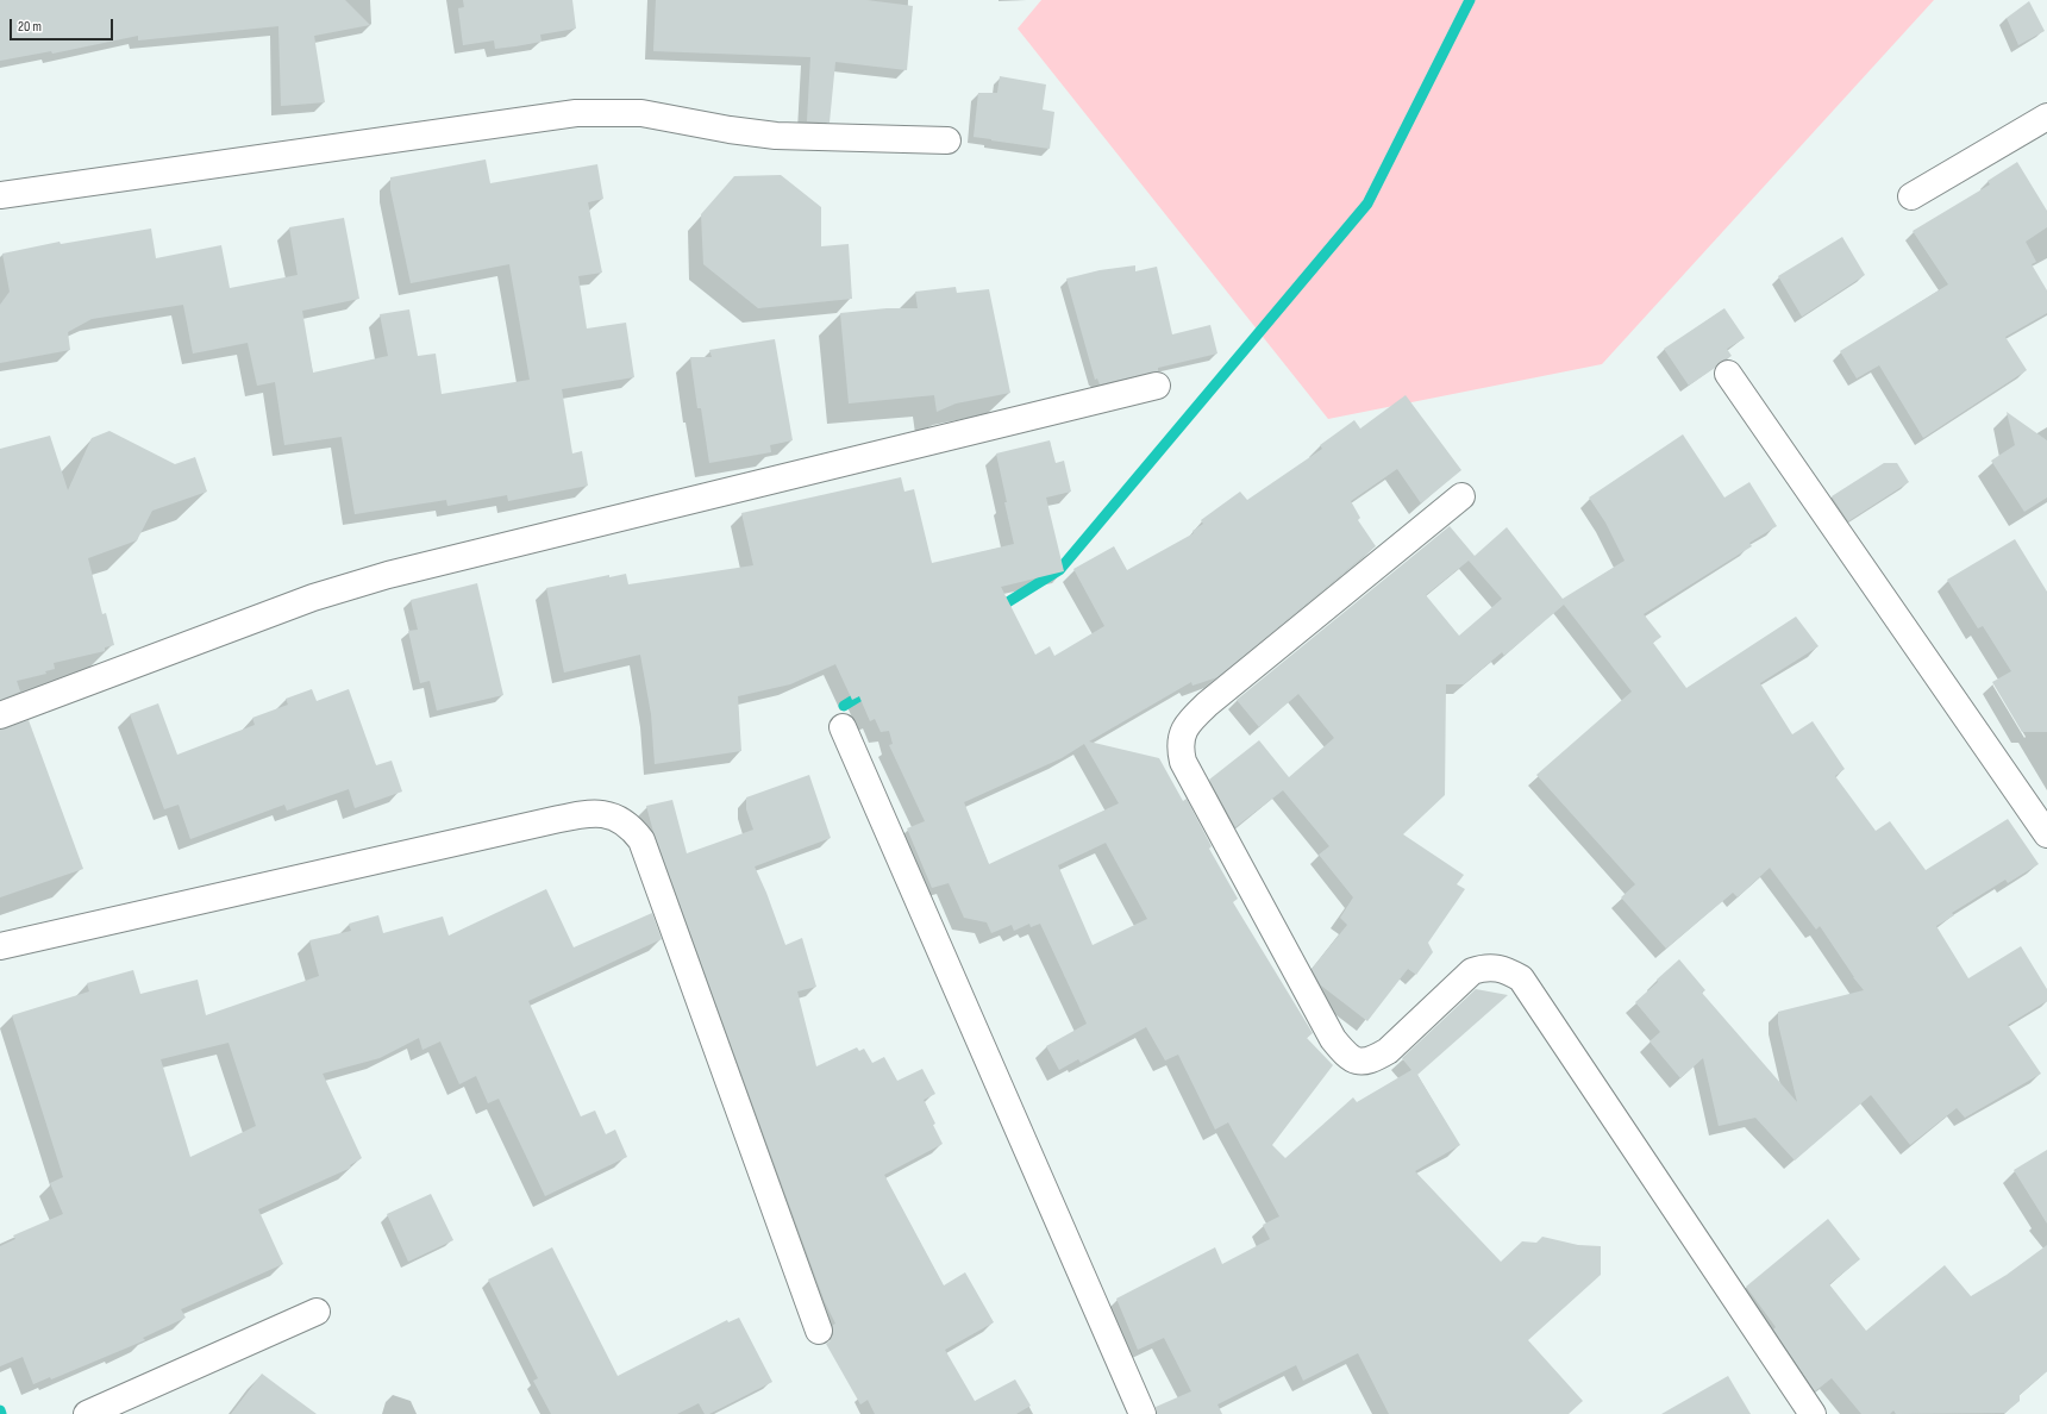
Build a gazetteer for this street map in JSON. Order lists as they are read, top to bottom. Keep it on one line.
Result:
{"scale_bar":"20 m"}
